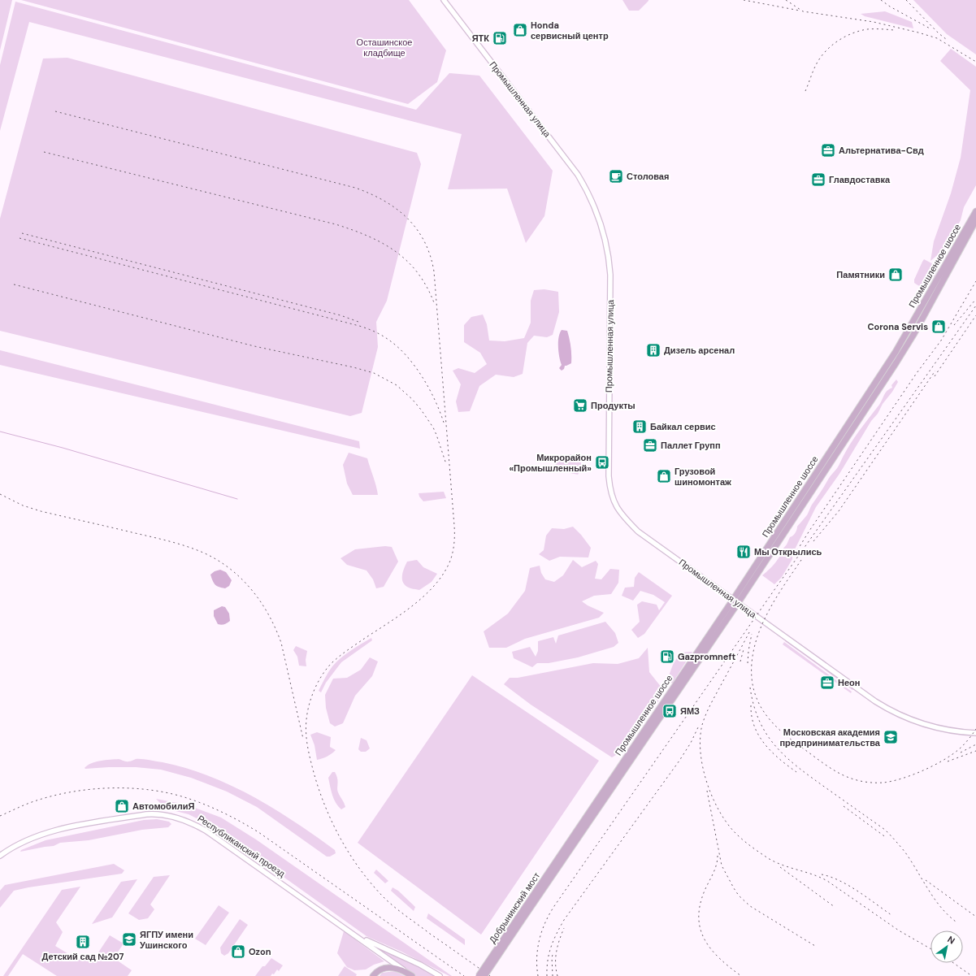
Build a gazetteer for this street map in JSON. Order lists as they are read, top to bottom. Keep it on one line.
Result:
{"streets":{"main road":["Промышленное шоссе","Добрынинский мост"],"street":["Промышленная улица","Республиканский проезд"]},"crossings":[["Промышленная улица","Промышленное шоссе"],["Промышленное шоссе","Добрынинский мост"]],"parks":["Осташинское кладбище"],"places":{"shop":["Honda сервисный центр","Памятники","Corona Servis","Грузовой шиномонтаж","АвтомобилиЯ","Ozon"],"fuel station":["ЯТК","Gazpromneft"],"office":["Альтернатива-Свд","Главдоставка","Паллет Групп","Неон"],"cafe":["Столовая"],"building":["Дизель арсенал","Байкал сервис","Детский сад №207"],"supermarket":["Продукты"],"bus stop":["Микрорайон «Промышленный»","ЯМЗ"],"restaurant":["Мы Открылись"],"school or university":["Московская академия предпринимательства","ЯГПУ имени Ушинского"]},"north":"top right"}
